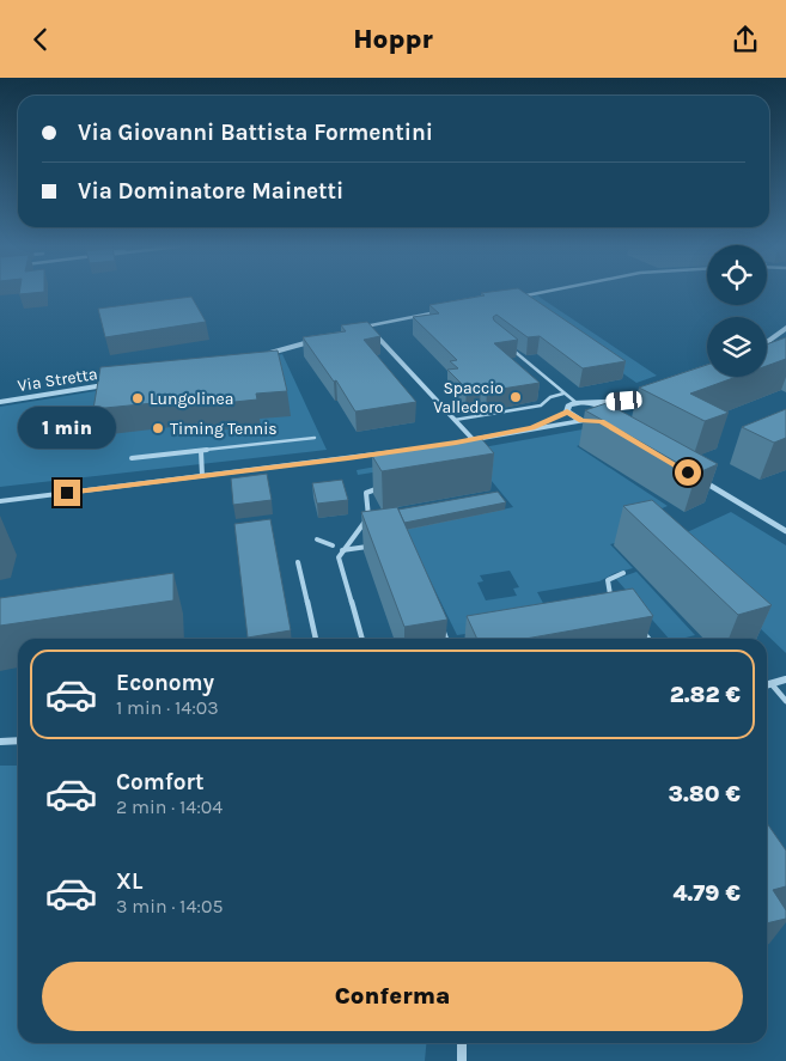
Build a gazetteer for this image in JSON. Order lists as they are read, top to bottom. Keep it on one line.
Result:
{"streets":{"street":["Via Stretta"]},"places":["Spaccio Valledoro","Lungolinea","Timing Tennis"],"page":{"header":"Hoppr","banner":["Via Giovanni Battista Formentini","Via Dominatore Mainetti"],"bubble":"1 min","list":[{"name":"Economy","note":"1 min · 14:03","value":"2.82 €"},{"name":"Comfort","note":"2 min · 14:04","value":"3.80 €"},{"name":"XL","note":"3 min · 14:05","value":"4.79 €"}],"buttons":"Conferma"}}
